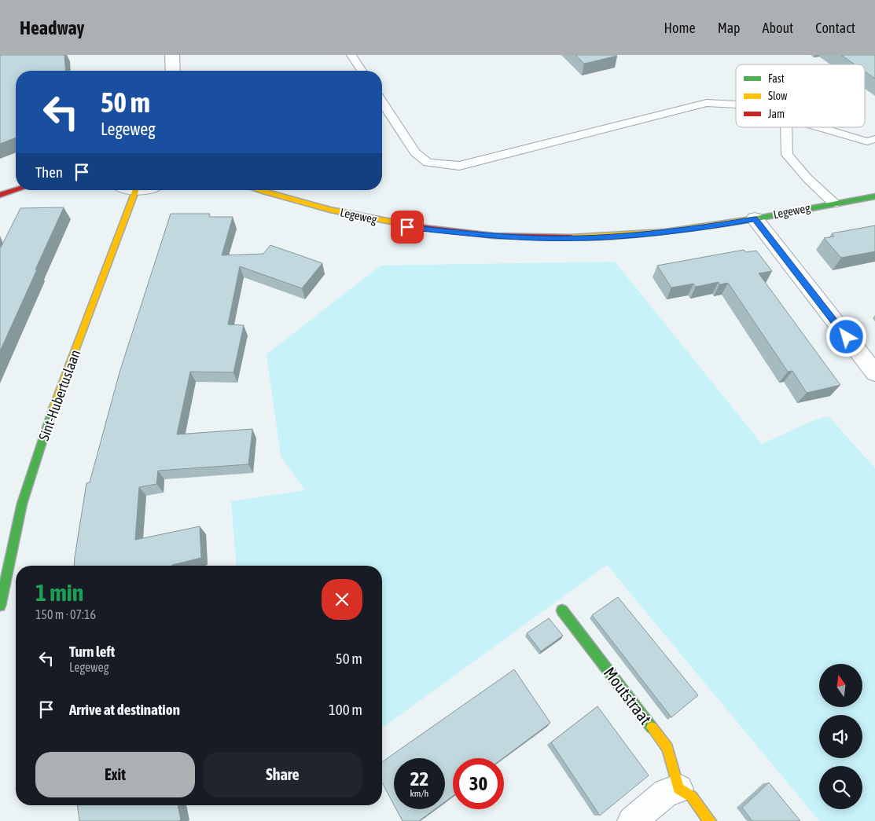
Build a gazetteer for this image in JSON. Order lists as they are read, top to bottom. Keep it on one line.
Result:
{"streets":{"street":["Legeweg","Sint-Hubertuslaan","Moutstraat"]},"legend":["Fast","Slow","Jam"],"north":"top","page":{"header":"Headway","nav":["Home","Map","About","Contact"],"turn":["50 m","Legeweg"],"then":"Then","heading":["1 min","150 m · 07:16"],"list":[{"name":"Turn left","note":"Legeweg","value":"50 m"},{"name":"Arrive at destination","value":"100 m"}],"buttons":["Exit","Share"],"speed":"22 km/h","limit":"30"}}
